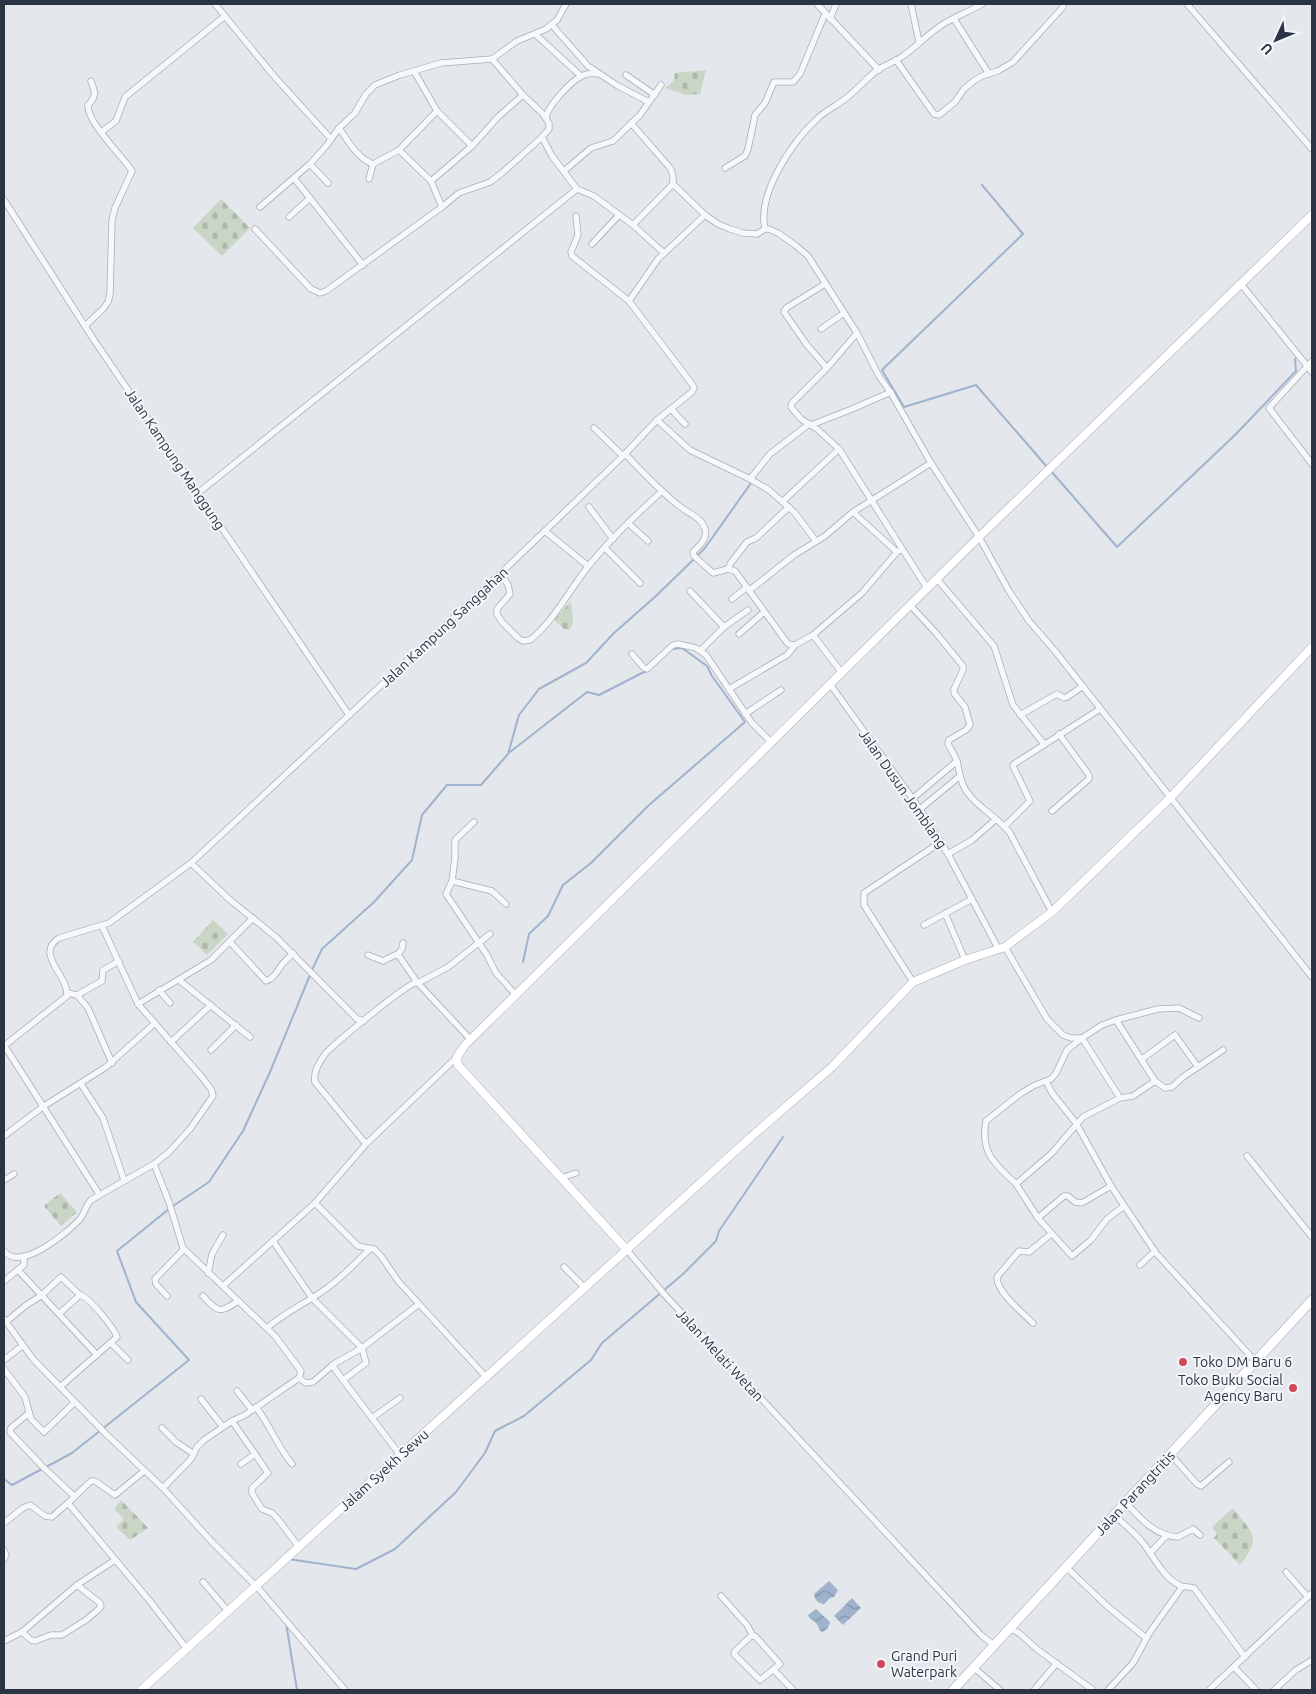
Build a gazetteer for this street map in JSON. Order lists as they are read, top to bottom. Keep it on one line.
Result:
{"streets":{"main road":["Jalan Parangtritis"],"street":["Jalan Kampung Manggung","Jalan Kampung Sanggahan","Jalan Dusun Jomblang","Jalan Melati Wetan","Jalam Syekh Sewu"]},"crossings":[["Jalan Kampung Manggung","Jalan Kampung Sanggahan"],["Jalan Melati Wetan","Jalam Syekh Sewu"],["Jalan Melati Wetan","Jalan Parangtritis"]],"places":["Toko DM Baru 6","Toko Buku Social Agency Baru","Grand Puri Waterpark"],"north":"bottom left"}
